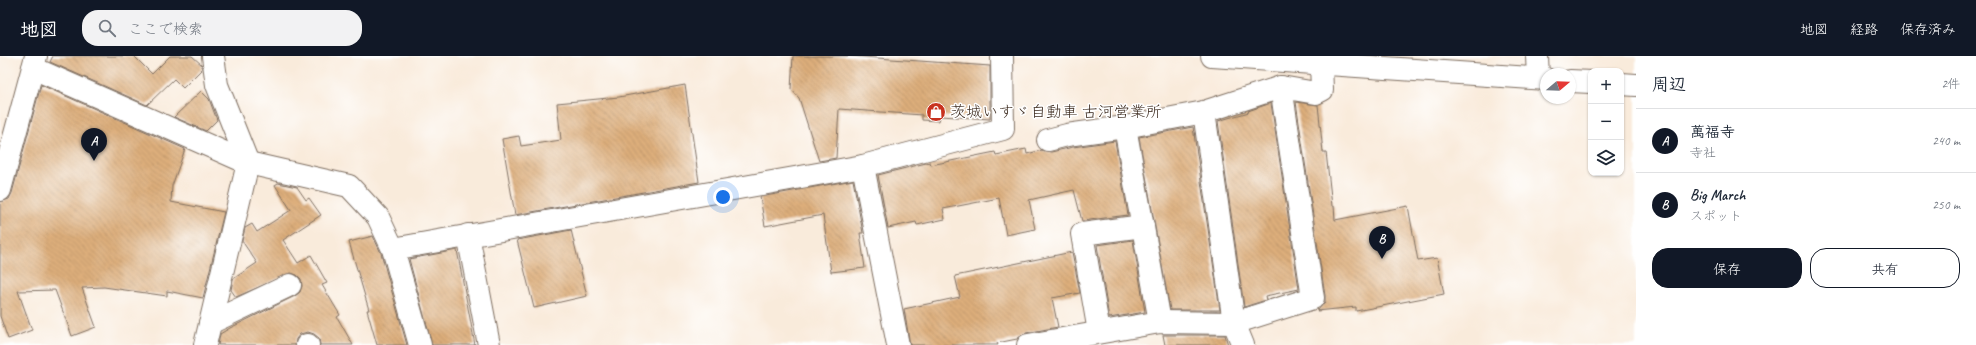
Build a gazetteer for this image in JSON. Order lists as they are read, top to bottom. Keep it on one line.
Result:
{"places":{"shop":["茨城いすゞ自動車 古河営業所"]},"north":"right","page":{"header":"地図","search":"ここで検索","nav":["地図","経路","保存済み"],"heading":["周辺","2件"],"map_buttons":["+","−"],"list":[{"mark":"A","name":"萬福寺","note":"寺社","value":"240 m"},{"mark":"B","name":"Big March","note":"スポット","value":"250 m"}],"pins":["A","B"],"buttons":["保存","共有"]}}
